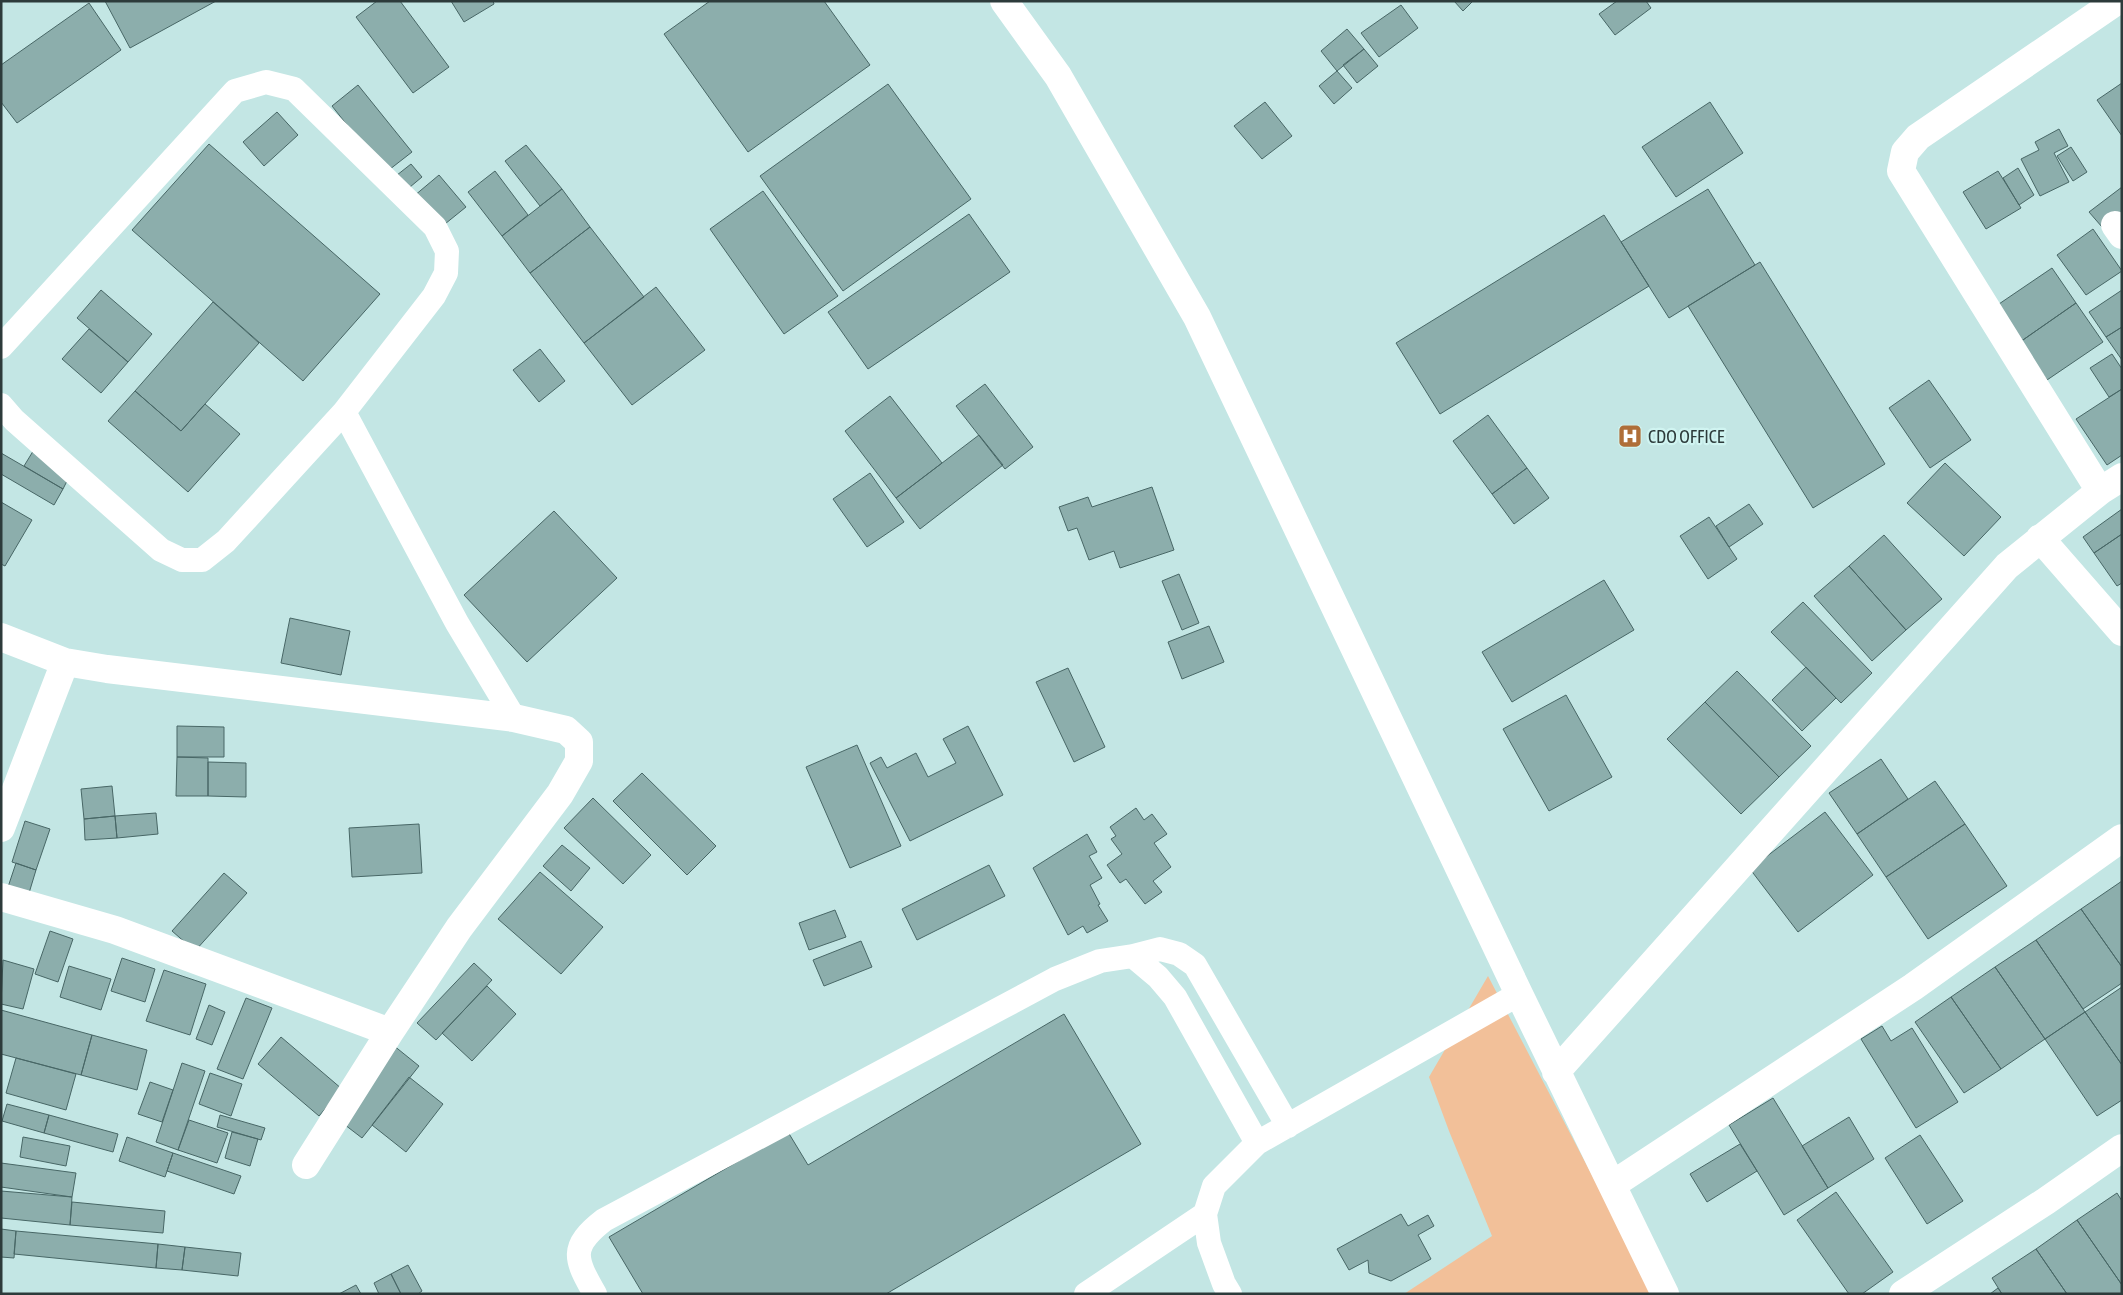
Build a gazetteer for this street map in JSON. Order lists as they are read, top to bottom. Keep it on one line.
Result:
{"places":{"hospital":["CDO OFFICE"]}}
